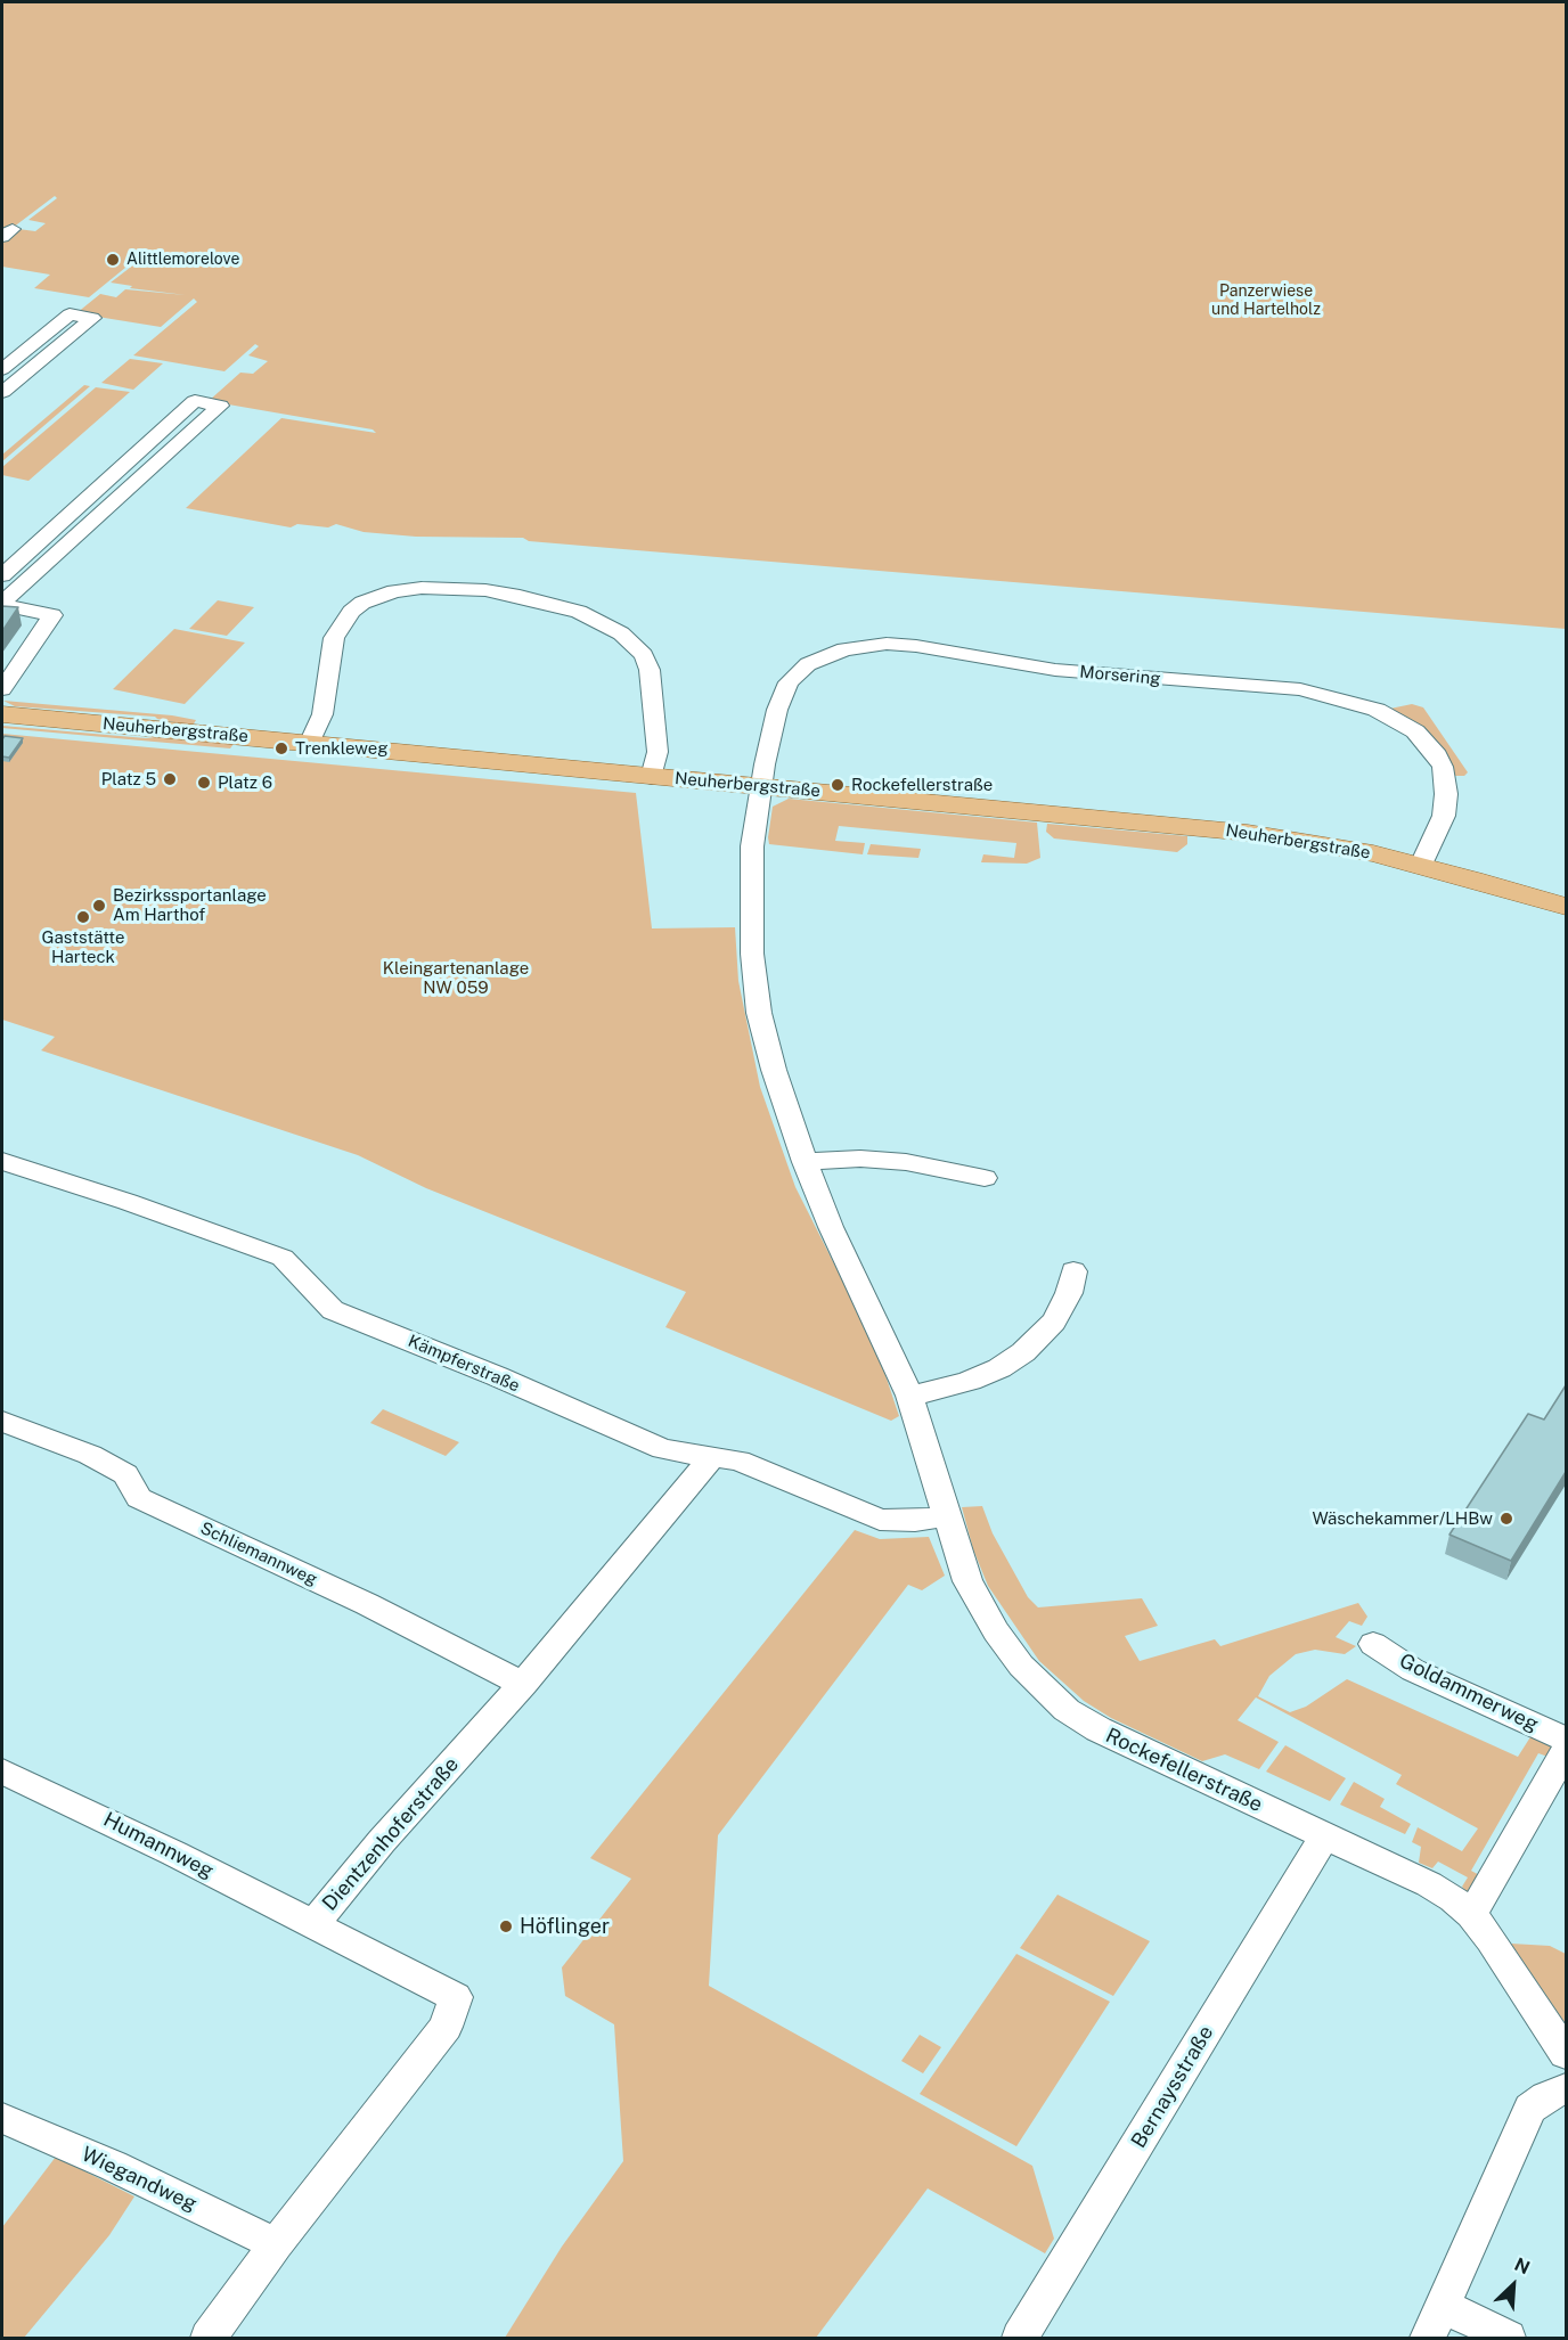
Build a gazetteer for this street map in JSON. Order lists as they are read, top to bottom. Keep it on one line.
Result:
{"streets":{"main road":["Neuherbergstraße"],"street":["Morsering","Kämpferstraße","Schliemannweg","Goldammerweg","Rockefellerstraße","Dientzenhoferstraße","Humannweg","Bernaysstraße","Wiegandweg"]},"crossings":[["Morsering","Neuherbergstraße"],["Morsering","Rockefellerstraße"],["Neuherbergstraße","Rockefellerstraße"],["Kämpferstraße","Rockefellerstraße"],["Kämpferstraße","Dientzenhoferstraße"],["Schliemannweg","Dientzenhoferstraße"],["Rockefellerstraße","Bernaysstraße"],["Dientzenhoferstraße","Humannweg"],["Dientzenhoferstraße","Wiegandweg"]],"parks":["Panzerwiese und Hartelholz","Kleingartenanlage NW 059"],"places":["Alittlemorelove","Trenkleweg","Platz 5","Platz 6","Rockefellerstraße","Bezirkssportanlage Am Harthof","Gaststätte Harteck","Wäschekammer/LHBw","Höflinger"],"north":"top right"}
